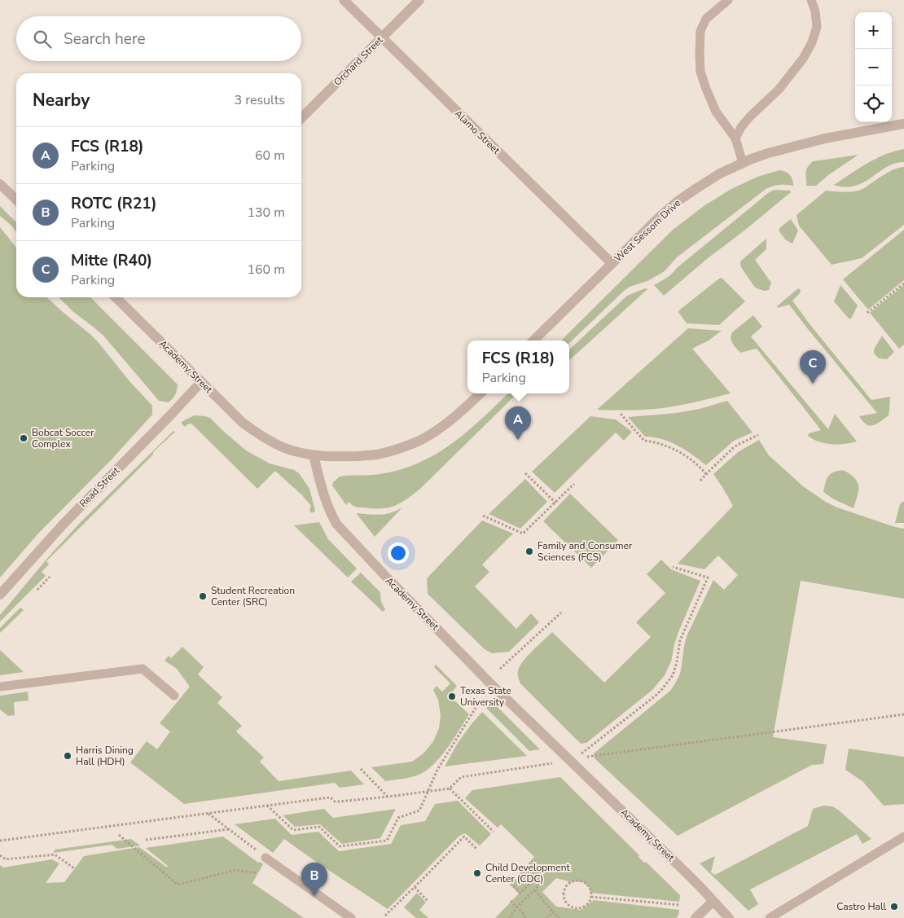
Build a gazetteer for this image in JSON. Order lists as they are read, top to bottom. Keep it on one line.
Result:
{"streets":{"street":["Orchard Street","Alamo Street","West Sessom Drive","Academy Street","Read Street"]},"crossings":[["Orchard Street","Alamo Street"],["Alamo Street","West Sessom Drive"],["Academy Street","Read Street"]],"places":["Bobcat Soccer Complex","Family and Consumer Sciences (FCS)","Student Recreation Center (SRC)","Texas State University","Harris Dining Hall (HDH)","Child Development Center (CDC)","Castro Hall"],"page":{"map_buttons":["+","−"],"search":"Search here","heading":["Nearby","3 results"],"list":[{"mark":"A","name":"FCS (R18)","note":"Parking","value":"60 m"},{"mark":"B","name":"ROTC (R21)","note":"Parking","value":"130 m"},{"mark":"C","name":"Mitte (R40)","note":"Parking","value":"160 m"}],"popup":["FCS (R18)","Parking"],"pins":["C","A","B"]}}
